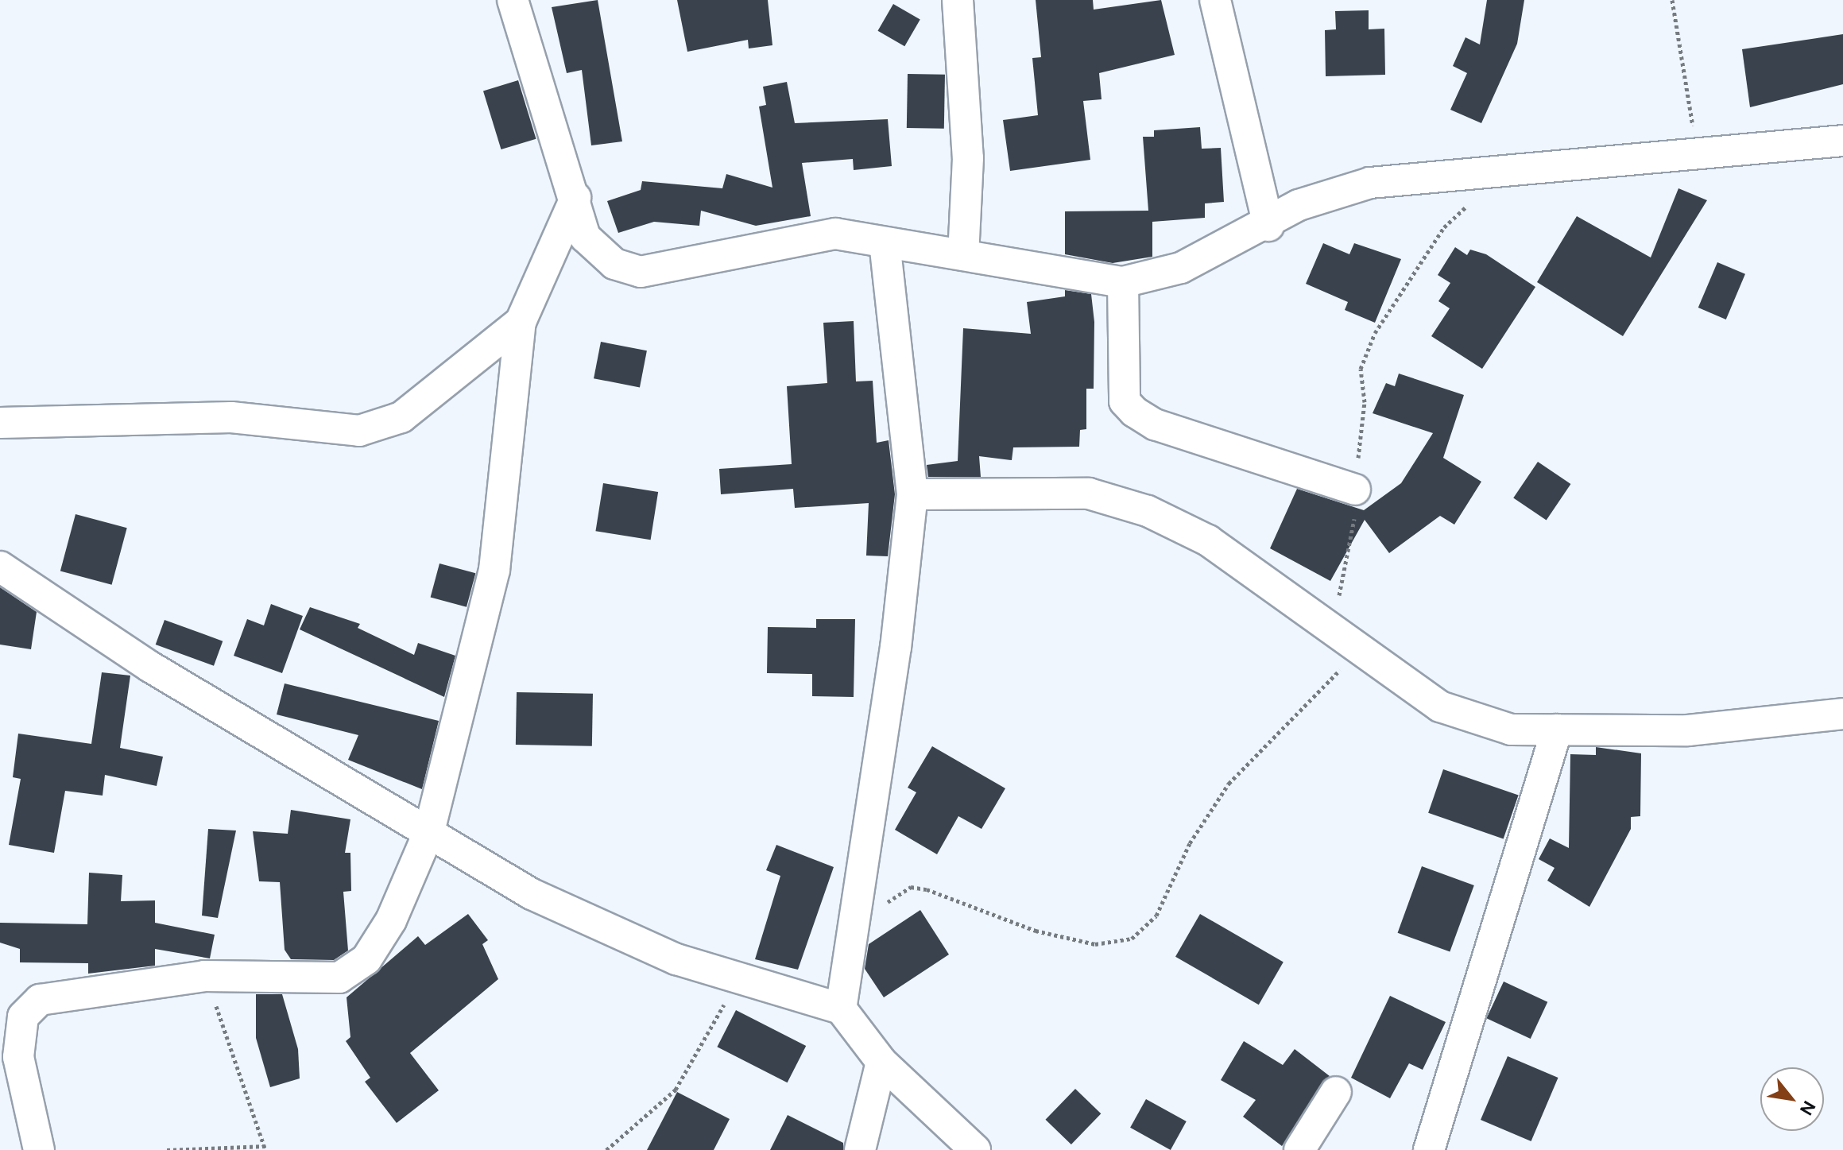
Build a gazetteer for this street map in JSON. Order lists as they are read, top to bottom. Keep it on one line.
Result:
{"north":"bottom right"}
